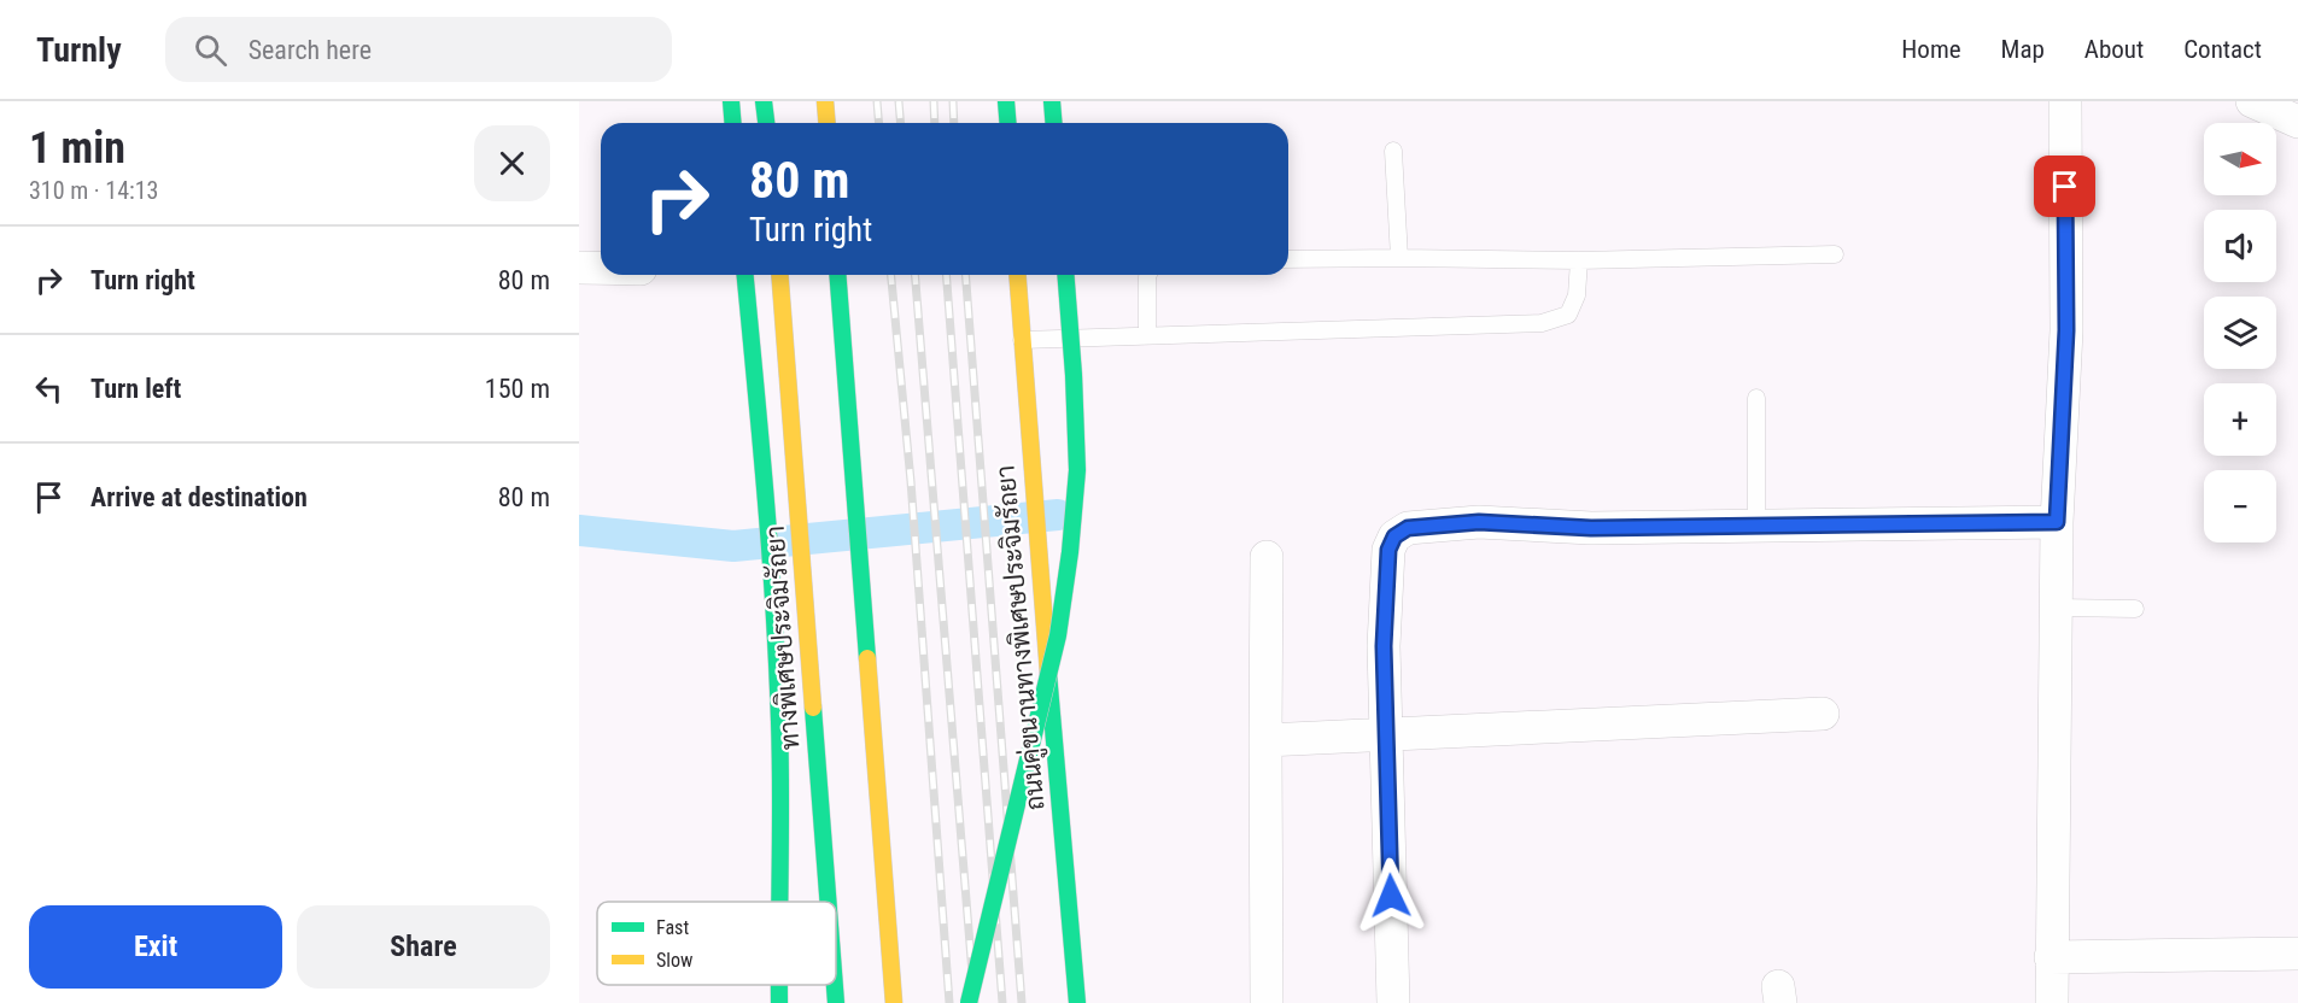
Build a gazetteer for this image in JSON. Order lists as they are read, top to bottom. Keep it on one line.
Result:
{"streets":{"main road":["ทางพิเศษประจิมรัถยา","ถนนคู่ขนานทางพิเศษประจิมรัถยา"]},"legend":["Fast","Slow"],"north":"right","page":{"header":"Turnly","search":"Search here","nav":["Home","Map","About","Contact"],"heading":["1 min","310 m · 14:13"],"map_buttons":["+","−"],"turn":["80 m","Turn right"],"list":[{"name":"Turn right","value":"80 m"},{"name":"Turn left","value":"150 m"},{"name":"Arrive at destination","value":"80 m"}],"buttons":["Exit","Share"]}}
